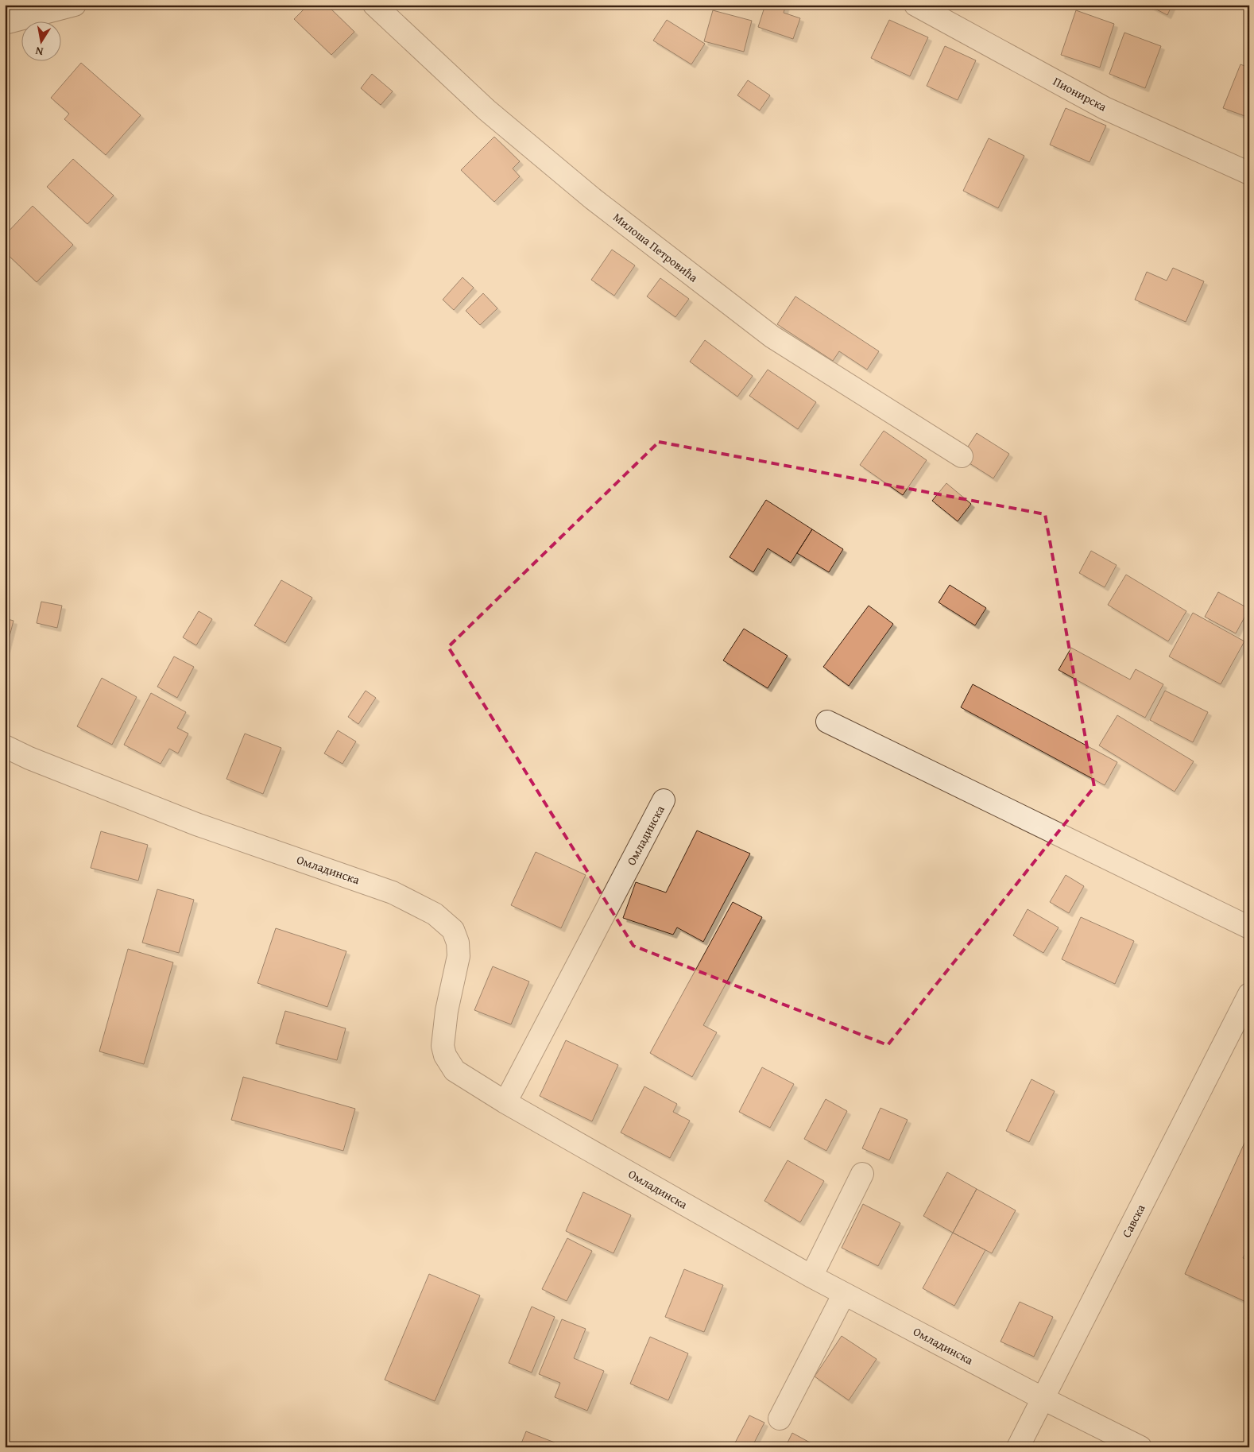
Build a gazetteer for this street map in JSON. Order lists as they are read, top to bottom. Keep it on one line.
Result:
{"streets":{"street":["Пионирска","Милоша Петровића","Омладинска","Савска"]},"crossings":[["Омладинска","Савска"]],"north":"bottom"}
